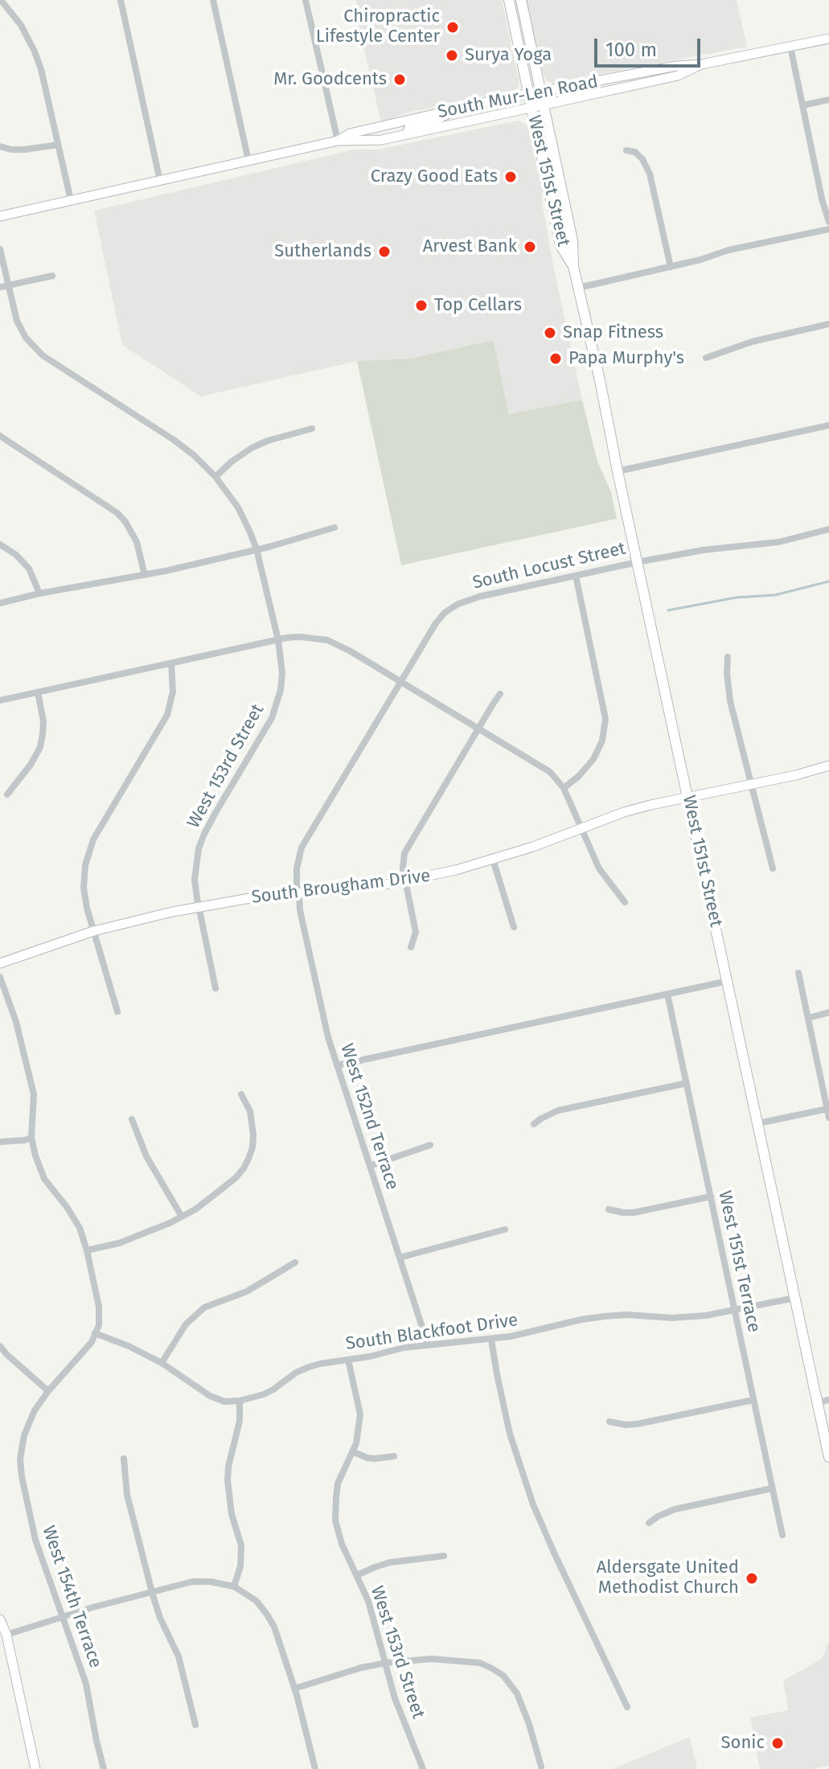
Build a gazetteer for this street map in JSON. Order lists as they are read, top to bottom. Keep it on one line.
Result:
{"streets":{"main road":["South Mur-Len Road","West 151st Street","South Brougham Drive"],"street":["South Locust Street","West 153rd Street","West 152nd Terrace","West 151st Terrace","South Blackfoot Drive","West 154th Terrace"]},"crossings":[["South Mur-Len Road","West 151st Street"],["West 151st Street","South Locust Street"],["West 151st Street","South Brougham Drive"],["West 151st Street","South Blackfoot Drive"],["South Locust Street","South Brougham Drive"],["South Locust Street","West 152nd Terrace"],["West 153rd Street","South Brougham Drive"],["West 153rd Street","South Blackfoot Drive"],["South Brougham Drive","West 152nd Terrace"],["West 152nd Terrace","South Blackfoot Drive"],["West 151st Terrace","South Blackfoot Drive"],["South Blackfoot Drive","West 154th Terrace"]],"places":["Chiropractic Lifestyle Center","Surya Yoga","Mr. Goodcents","Crazy Good Eats","Arvest Bank","Sutherlands","Top Cellars","Snap Fitness","Papa Murphy's","Aldersgate United Methodist Church","Sonic"],"scale_bar":"100 m"}
